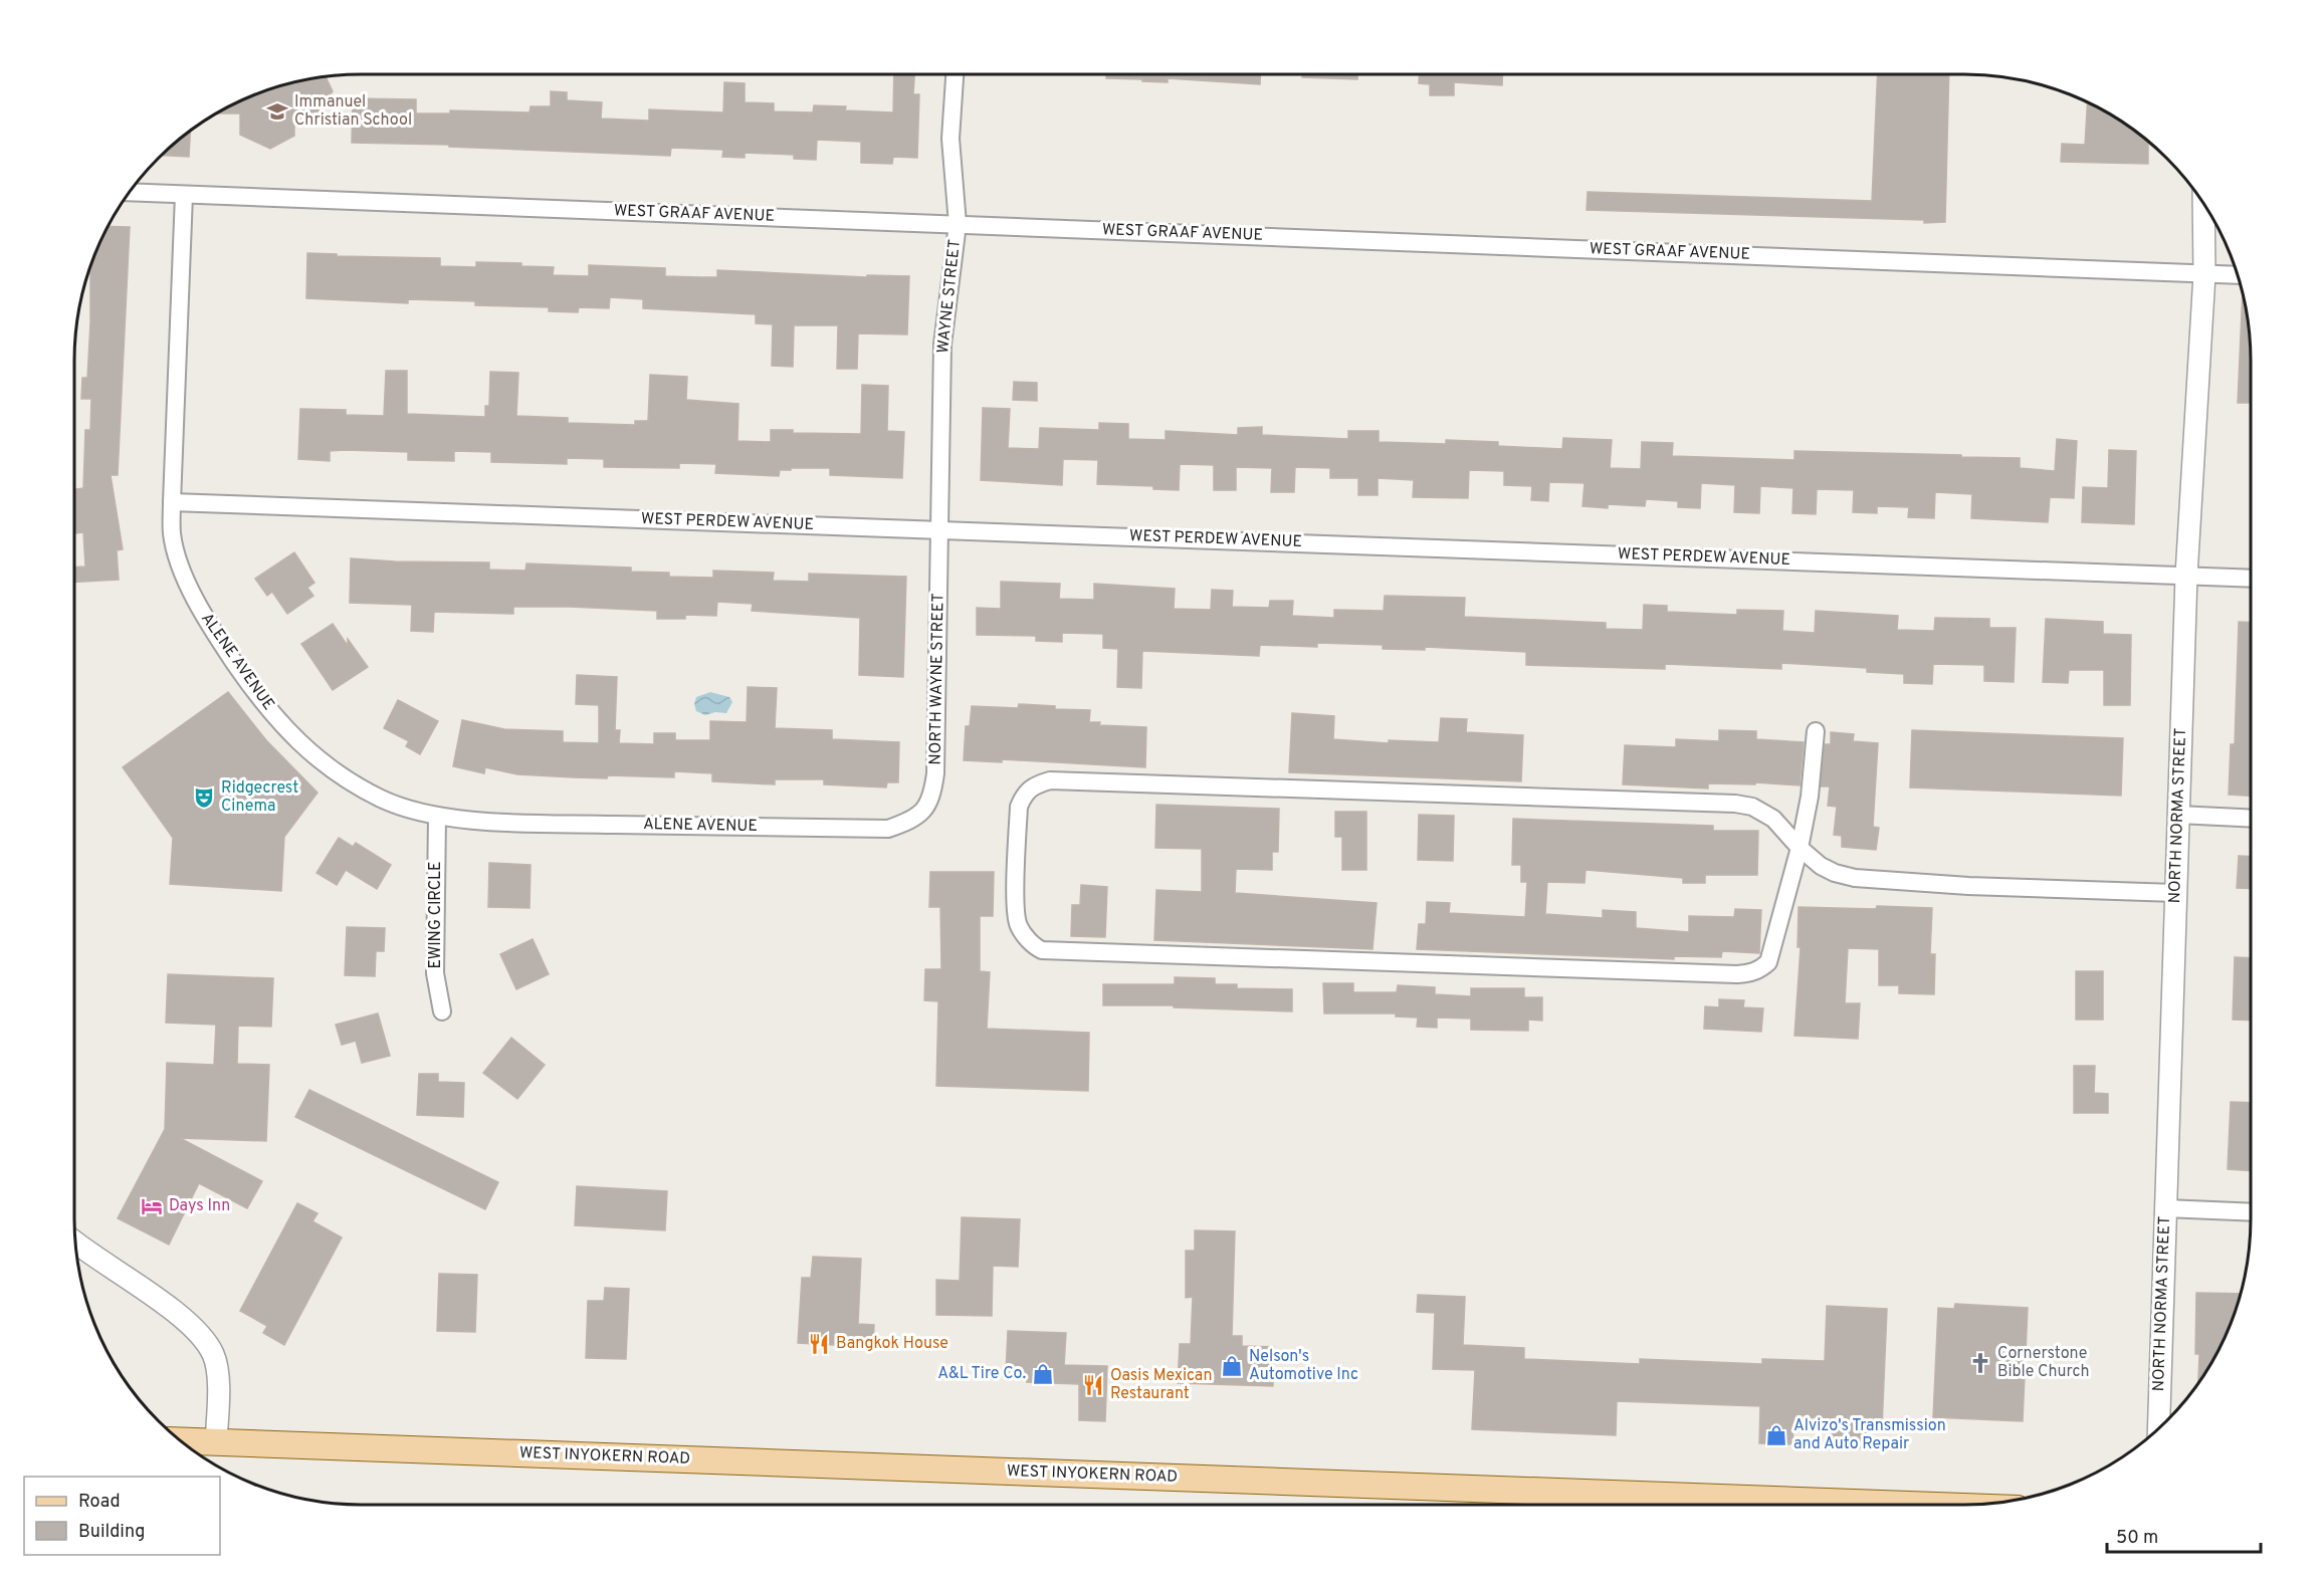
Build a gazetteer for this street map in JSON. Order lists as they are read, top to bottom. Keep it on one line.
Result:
{"streets":{"main road":["WEST INYOKERN ROAD"],"street":["WEST GRAAF AVENUE","WAYNE STREET","WEST PERDEW AVENUE","ALENE AVENUE","NORTH WAYNE STREET","NORTH NORMA STREET","EWING CIRCLE"]},"crossings":[["WEST GRAAF AVENUE","WAYNE STREET"],["WEST GRAAF AVENUE","ALENE AVENUE"],["WEST GRAAF AVENUE","NORTH NORMA STREET"],["WAYNE STREET","WEST PERDEW AVENUE"],["WAYNE STREET","NORTH WAYNE STREET"],["WEST PERDEW AVENUE","ALENE AVENUE"],["WEST PERDEW AVENUE","NORTH WAYNE STREET"],["WEST PERDEW AVENUE","NORTH NORMA STREET"],["ALENE AVENUE","NORTH WAYNE STREET"],["ALENE AVENUE","EWING CIRCLE"]],"places":{"school or university":["Immanuel Christian School"],"theatre":["Ridgecrest Cinema"],"hotel":["Days Inn"],"restaurant":["Bangkok House","Oasis Mexican Restaurant"],"church":["Cornerstone Bible Church"],"shop":["Nelson's Automotive Inc","A&L Tire Co.","Alvizo's Transmission and Auto Repair"]},"legend":["Road","Building"],"scale_bar":"50 m"}
